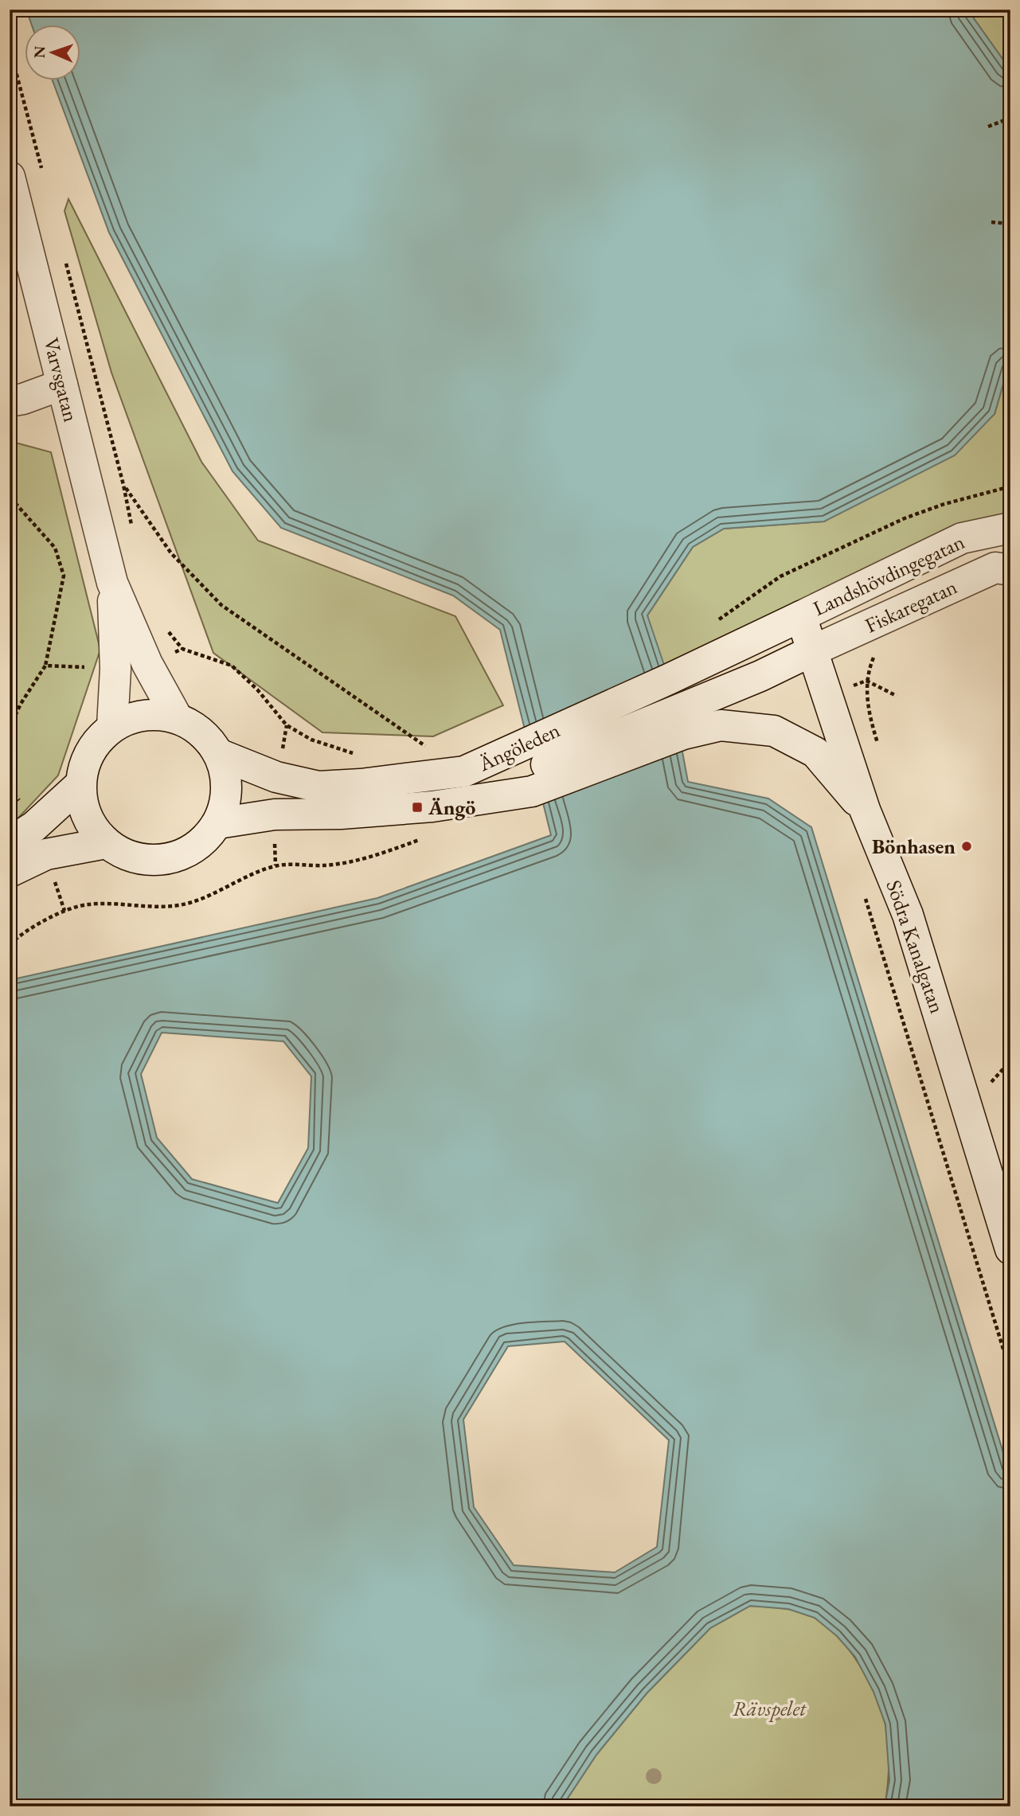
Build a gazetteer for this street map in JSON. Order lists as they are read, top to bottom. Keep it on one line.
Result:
{"streets":{"street":["Varvsgatan","Landshövdingegatan","Fiskaregatan","Ängöleden","Södra Kanalgatan"]},"crossings":[["Varvsgatan","Ängöleden"],["Landshövdingegatan","Ängöleden"],["Landshövdingegatan","Södra Kanalgatan"],["Fiskaregatan","Ängöleden"],["Fiskaregatan","Södra Kanalgatan"],["Ängöleden","Södra Kanalgatan"]],"parks":["Rävspelet"],"places":{"transit":["Ängö"],"other":["Bönhasen"]},"north":"left"}
